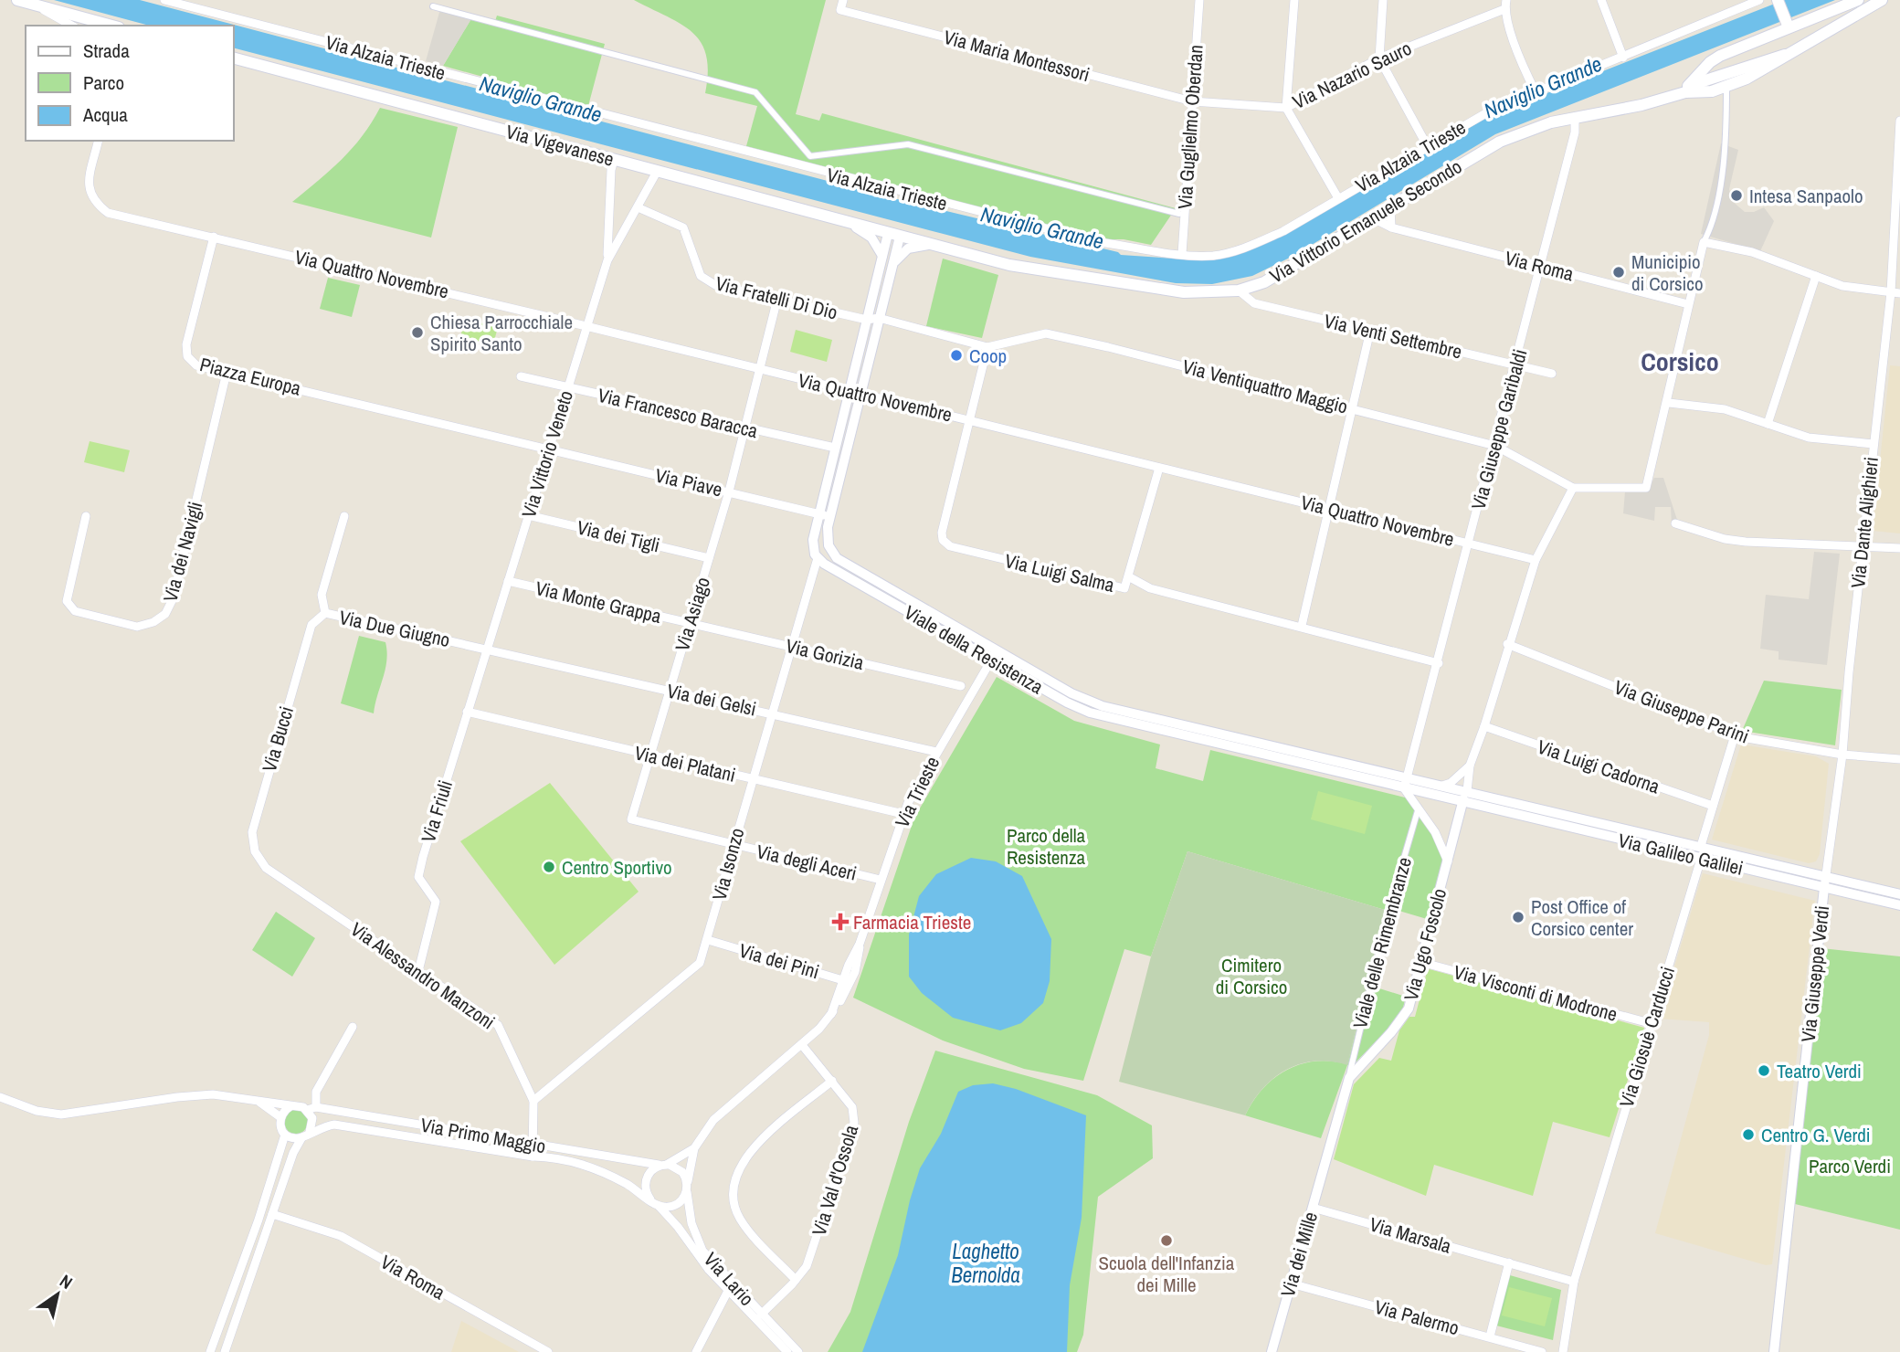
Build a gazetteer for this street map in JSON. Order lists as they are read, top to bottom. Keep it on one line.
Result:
{"streets":{"main road":["Via Vigevanese","Via Vittorio Emanuele Secondo"],"street":["Via Maria Montessori","Via Alzaia Trieste","Via Nazario Sauro","Via Guglielmo Oberdan","Via Roma","Via Quattro Novembre","Via Fratelli Di Dio","Via Venti Settembre","Piazza Europa","Via Ventiquattro Maggio","Via Francesco Baracca","Via Giuseppe Garibaldi","Via Vittorio Veneto","Via Piave","Via Dante Alighieri","Via dei Tigli","Via dei Navigli","Via Luigi Salma","Via Monte Grappa","Via Asiago","Via Due Giugno","Viale della Resistenza","Via Gorizia","Via dei Gelsi","Via Giuseppe Parini","Via Bucci","Via dei Platani","Via Luigi Cadorna","Via Trieste","Via Friuli","Via Galileo Galilei","Via degli Aceri","Via Isonzo","Viale delle Rimembranze","Via Ugo Foscolo","Via dei Pini","Via Giuseppe Verdi","Via Alessandro Manzoni","Via Visconti di Modrone","Via Giosuè Carducci","Via Primo Maggio","Via Val d'Ossola","Via Marsala","Via dei Mille","Via Lario","Via Palermo"]},"crossings":[["Via Maria Montessori","Via Nazario Sauro"],["Via Maria Montessori","Via Guglielmo Oberdan"],["Via Alzaia Trieste","Via Guglielmo Oberdan"],["Via Nazario Sauro","Via Guglielmo Oberdan"],["Via Vigevanese","Via Vittorio Emanuele Secondo"],["Via Vigevanese","Via Vittorio Veneto"],["Via Vigevanese","Viale della Resistenza"],["Via Vittorio Emanuele Secondo","Via Roma"],["Via Vittorio Emanuele Secondo","Via Venti Settembre"],["Via Vittorio Emanuele Secondo","Via Giuseppe Garibaldi"],["Via Vittorio Emanuele Secondo","Viale della Resistenza"],["Via Roma","Via Giuseppe Garibaldi"],["Via Quattro Novembre","Piazza Europa"],["Via Quattro Novembre","Via Giuseppe Garibaldi"],["Via Quattro Novembre","Via Vittorio Veneto"],["Via Quattro Novembre","Via Luigi Salma"],["Via Quattro Novembre","Via Asiago"],["Via Quattro Novembre","Viale della Resistenza"],["Via Quattro Novembre","Via Ugo Foscolo"],["Via Fratelli Di Dio","Via Ventiquattro Maggio"],["Via Fratelli Di Dio","Via Vittorio Veneto"],["Via Fratelli Di Dio","Via Asiago"],["Via Fratelli Di Dio","Viale della Resistenza"],["Via Venti Settembre","Via Giuseppe Garibaldi"],["Piazza Europa","Via Vittorio Veneto"],["Piazza Europa","Via Piave"],["Piazza Europa","Via dei Navigli"],["Via Ventiquattro Maggio","Via Giuseppe Garibaldi"],["Via Ventiquattro Maggio","Via Luigi Salma"],["Via Ventiquattro Maggio","Viale della Resistenza"],["Via Ventiquattro Maggio","Via Ugo Foscolo"],["Via Francesco Baracca","Via Vittorio Veneto"],["Via Francesco Baracca","Via Asiago"],["Via Giuseppe Garibaldi","Via Luigi Salma"],["Via Giuseppe Garibaldi","Viale della Resistenza"],["Via Giuseppe Garibaldi","Via Ugo Foscolo"],["Via Vittorio Veneto","Via Piave"],["Via Vittorio Veneto","Via dei Tigli"],["Via Vittorio Veneto","Via Monte Grappa"],["Via Vittorio Veneto","Via Due Giugno"],["Via Vittorio Veneto","Via dei Gelsi"],["Via Vittorio Veneto","Via Friuli"],["Via Piave","Via Asiago"],["Via Piave","Viale della Resistenza"],["Via Dante Alighieri","Via Giuseppe Parini"],["Via Dante Alighieri","Via Giuseppe Verdi"],["Via dei Tigli","Via Asiago"],["Via Monte Grappa","Via Asiago"],["Via Monte Grappa","Via Gorizia"],["Via Asiago","Via Gorizia"],["Via Asiago","Via dei Gelsi"],["Via Asiago","Via dei Platani"],["Via Asiago","Via degli Aceri"],["Via Asiago","Via Isonzo"],["Via Due Giugno","Via dei Gelsi"],["Via Due Giugno","Via Bucci"],["Via Due Giugno","Via Friuli"],["Viale della Resistenza","Via Trieste"],["Viale della Resistenza","Via Galileo Galilei"],["Viale della Resistenza","Via Isonzo"],["Viale della Resistenza","Via Ugo Foscolo"],["Via Gorizia","Via Isonzo"],["Via dei Gelsi","Via Trieste"],["Via dei Gelsi","Via Friuli"],["Via dei Gelsi","Via Isonzo"],["Via Giuseppe Parini","Via Ugo Foscolo"],["Via Giuseppe Parini","Via Giuseppe Verdi"],["Via Bucci","Via Alessandro Manzoni"],["Via dei Platani","Via Trieste"],["Via dei Platani","Via Friuli"],["Via dei Platani","Via Isonzo"],["Via Luigi Cadorna","Via Ugo Foscolo"],["Via Trieste","Via degli Aceri"],["Via Trieste","Via dei Pini"],["Via Trieste","Via Primo Maggio"],["Via Trieste","Via Val d'Ossola"],["Via Trieste","Via Lario"],["Via Friuli","Via Alessandro Manzoni"],["Via Galileo Galilei","Via Ugo Foscolo"],["Via Galileo Galilei","Via Giuseppe Verdi"],["Via Galileo Galilei","Via Giosuè Carducci"],["Via degli Aceri","Via Isonzo"],["Via Isonzo","Via dei Pini"],["Via Isonzo","Via Alessandro Manzoni"],["Viale delle Rimembranze","Via Ugo Foscolo"],["Via Ugo Foscolo","Via Visconti di Modrone"],["Via Ugo Foscolo","Via dei Mille"],["Via Alessandro Manzoni","Via Primo Maggio"],["Via Visconti di Modrone","Via Giosuè Carducci"],["Via Giosuè Carducci","Via Marsala"],["Via Primo Maggio","Via Lario"],["Via Val d'Ossola","Via Lario"],["Via Marsala","Via dei Mille"],["Via dei Mille","Via Palermo"]],"districts":["Corsico"],"water":["Naviglio Grande","Laghetto Bernolda"],"parks":["Parco della Resistenza","Cimitero di Corsico","Parco Verdi"],"places":{"other":["Intesa Sanpaolo","Municipio di Corsico","Chiesa Parrocchiale Spirito Santo","Coop","Centro Sportivo","Post Office of Corsico center","Teatro Verdi","Centro G. Verdi","Scuola dell'Infanzia dei Mille"],"health":["Farmacia Trieste"]},"legend":["Strada","Parco","Acqua"],"north":"top right"}
